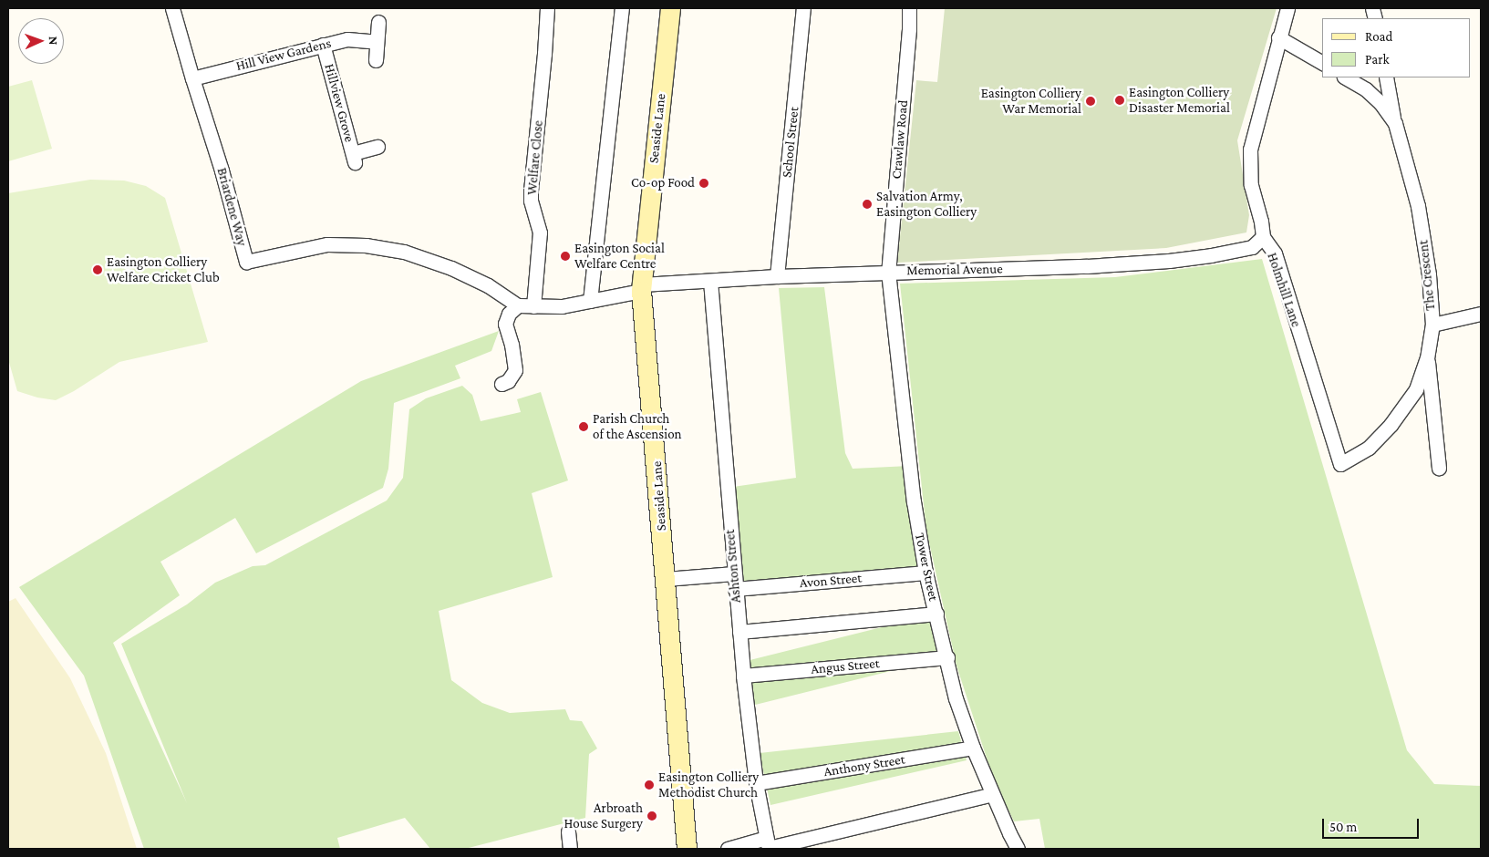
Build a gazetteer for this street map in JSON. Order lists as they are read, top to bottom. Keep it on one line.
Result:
{"streets":{"main road":["Seaside Lane"],"street":["Hill View Gardens","Hillview Grove","Crawlaw Road","School Street","Welfare Close","Briardene Way","Memorial Avenue","The Crescent","Holmhill Lane","Ashton Street","Tower Street","Avon Street","Angus Street","Anthony Street"]},"crossings":[["Hill View Gardens","Hillview Grove"],["Hill View Gardens","Briardene Way"],["Seaside Lane","Memorial Avenue"],["Crawlaw Road","Memorial Avenue"],["Crawlaw Road","Tower Street"],["School Street","Memorial Avenue"],["Welfare Close","Memorial Avenue"],["Briardene Way","Memorial Avenue"],["Memorial Avenue","Holmhill Lane"],["Memorial Avenue","Ashton Street"],["Memorial Avenue","Tower Street"],["The Crescent","Holmhill Lane"],["Ashton Street","Avon Street"],["Ashton Street","Angus Street"],["Ashton Street","Anthony Street"],["Tower Street","Avon Street"],["Tower Street","Angus Street"],["Tower Street","Anthony Street"]],"places":["Easington Colliery Disaster Memorial","Easington Colliery War Memorial","Co-op Food","Salvation Army, Easington Colliery","Easington Social Welfare Centre","Easington Colliery Welfare Cricket Club","Parish Church of the Ascension","Easington Colliery Methodist Church","Arbroath House Surgery"],"legend":["Road","Park"],"scale_bar":"50 m","north":"right"}
